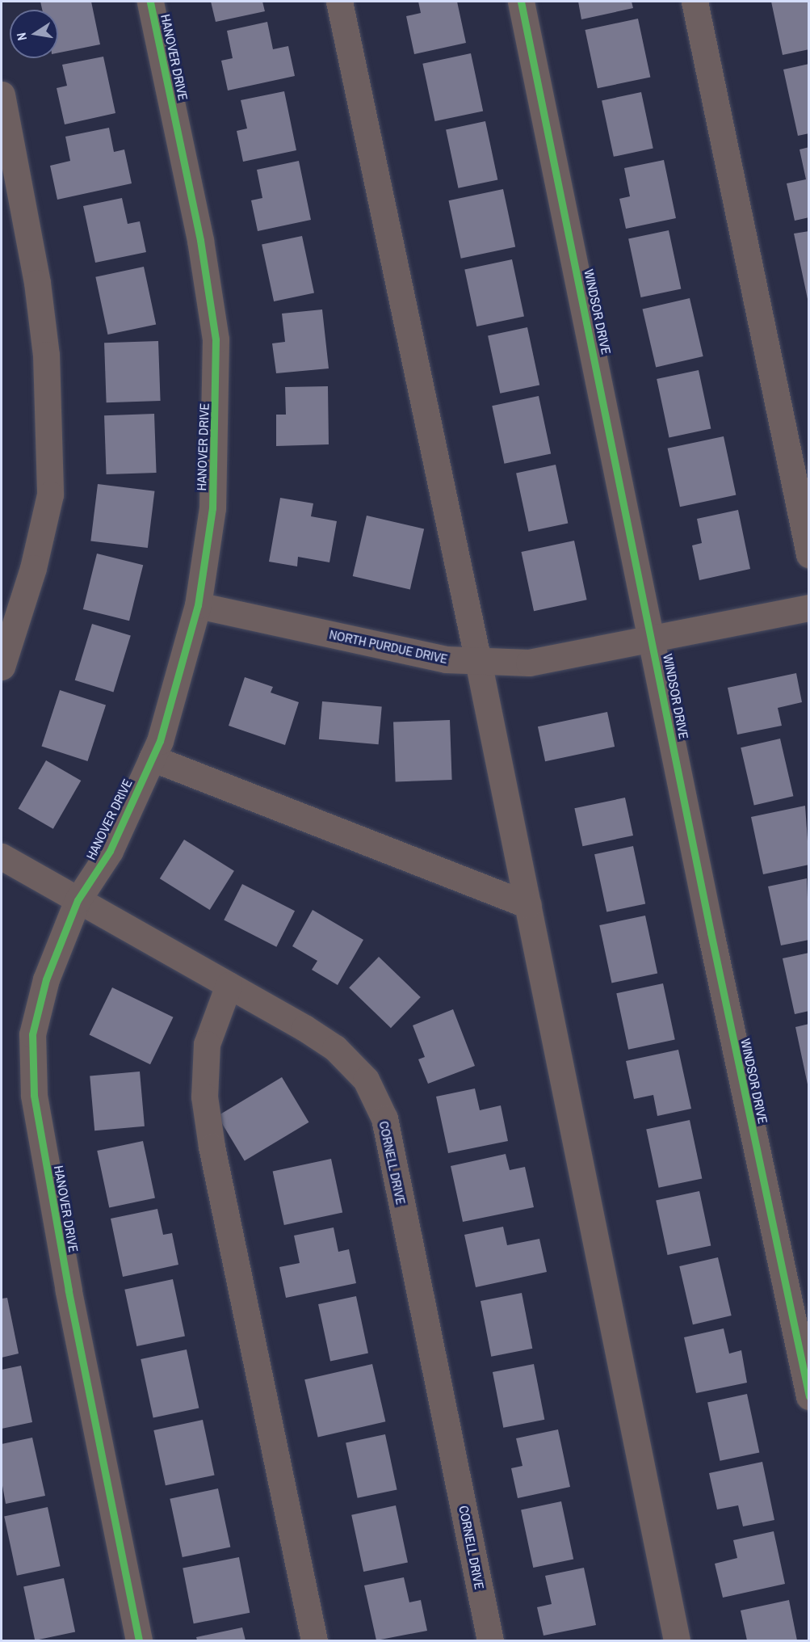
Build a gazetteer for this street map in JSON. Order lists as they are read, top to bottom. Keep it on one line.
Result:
{"streets":{"street":["HANOVER DRIVE","WINDSOR DRIVE","NORTH PURDUE DRIVE","CORNELL DRIVE"]},"crossings":[["HANOVER DRIVE","NORTH PURDUE DRIVE"],["HANOVER DRIVE","CORNELL DRIVE"],["WINDSOR DRIVE","NORTH PURDUE DRIVE"]],"north":"left"}
